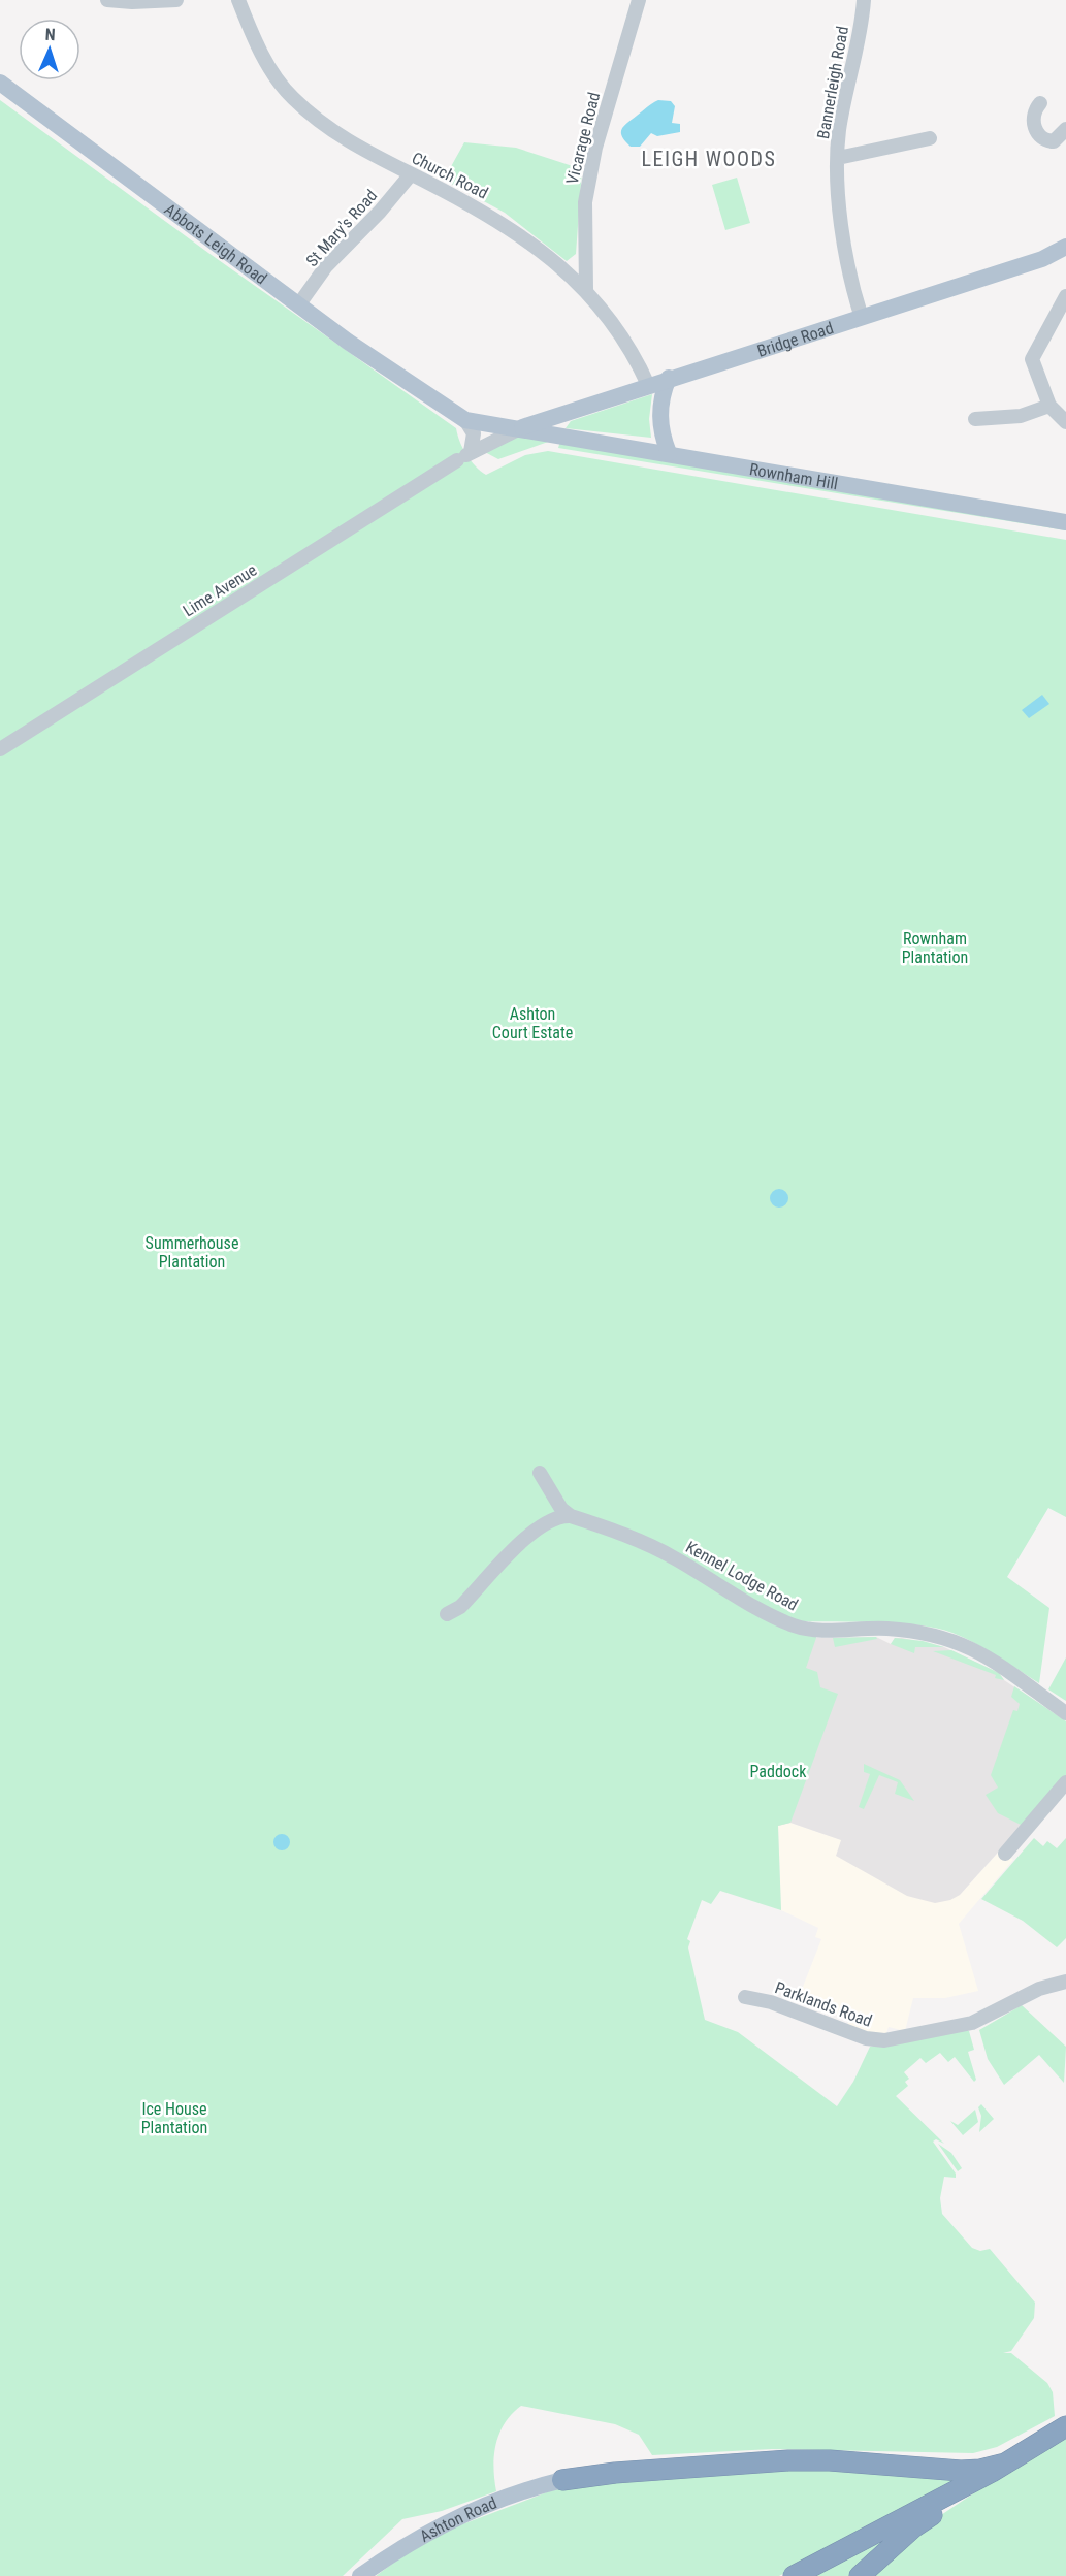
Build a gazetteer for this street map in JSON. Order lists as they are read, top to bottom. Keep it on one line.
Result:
{"streets":{"main road":["Abbots Leigh Road","Bridge Road","Rownham Hill","Ashton Road"],"street":["Bannerleigh Road","Vicarage Road","Church Road","St Mary's Road","Lime Avenue","Kennel Lodge Road","Parklands Road"]},"crossings":[["Bannerleigh Road","Bridge Road"],["Vicarage Road","Church Road"],["Church Road","St Mary's Road"],["Church Road","Bridge Road"],["St Mary's Road","Abbots Leigh Road"],["Abbots Leigh Road","Bridge Road"],["Abbots Leigh Road","Rownham Hill"],["Abbots Leigh Road","Lime Avenue"],["Bridge Road","Rownham Hill"],["Bridge Road","Lime Avenue"],["Rownham Hill","Lime Avenue"]],"districts":["LEIGH WOODS"],"parks":["Rownham Plantation","Ashton Court Estate","Summerhouse Plantation","Paddock","Ice House Plantation"],"north":"top"}
